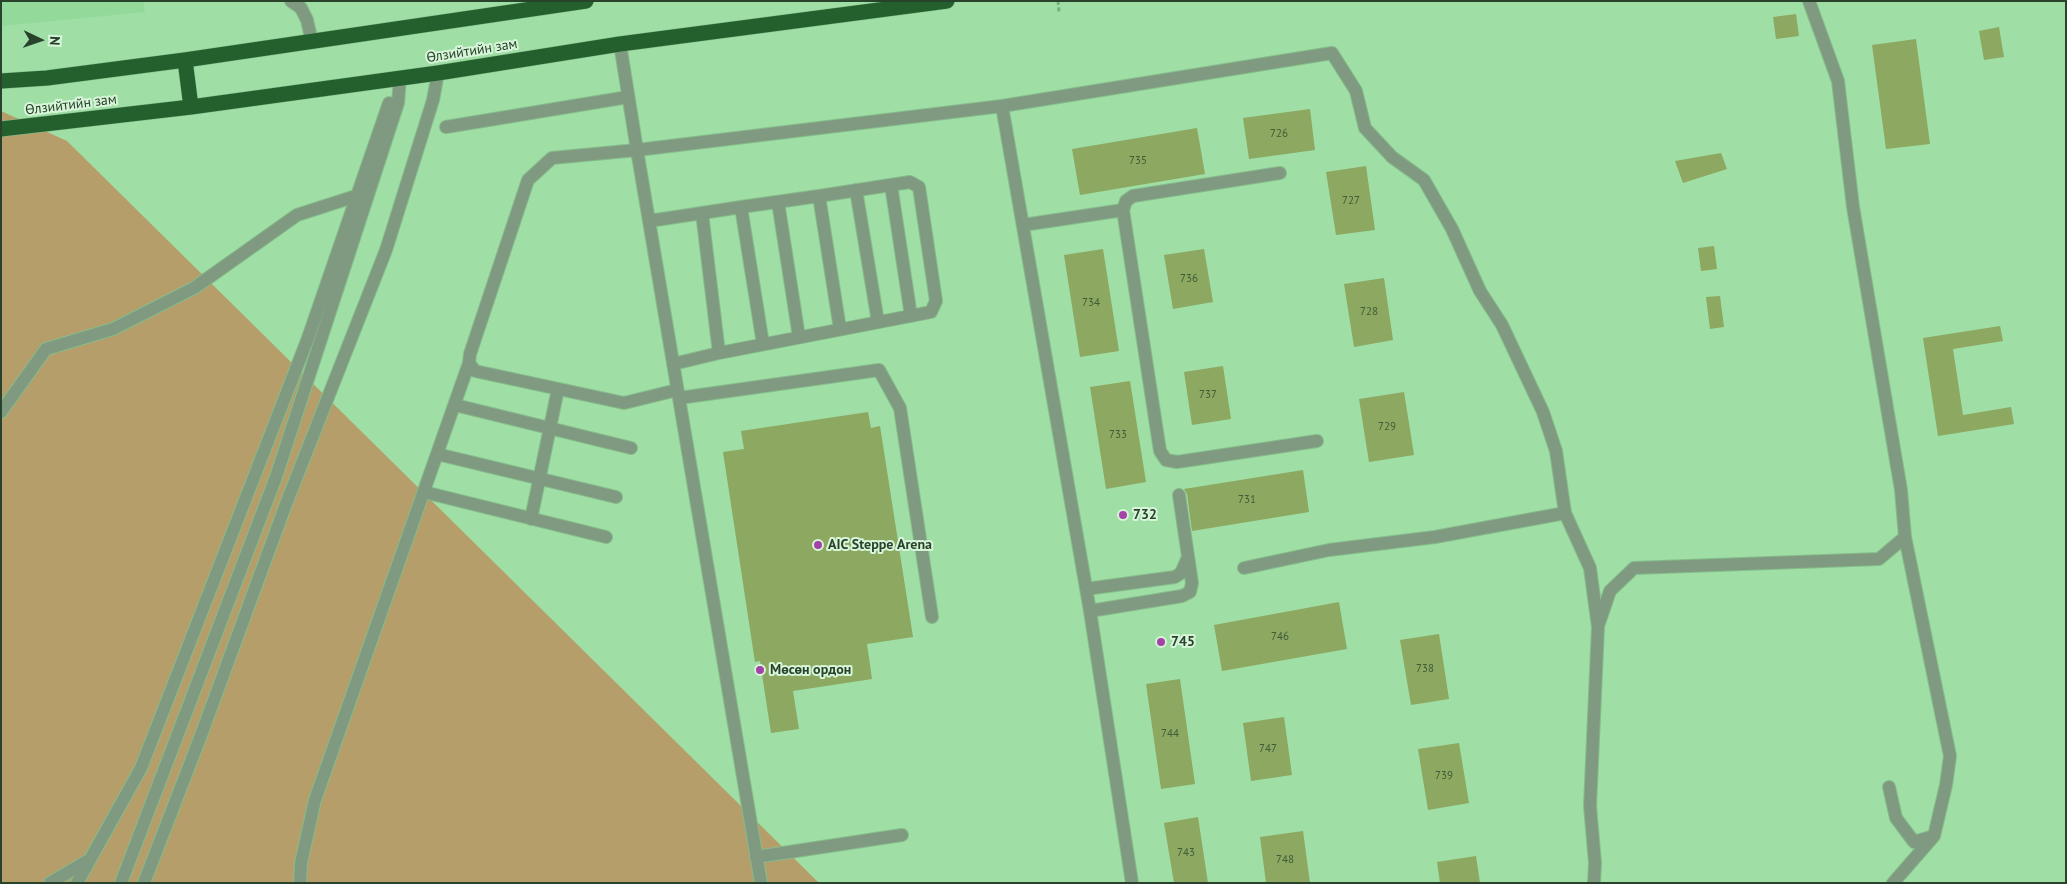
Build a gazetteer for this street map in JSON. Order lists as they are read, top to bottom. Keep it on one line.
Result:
{"streets":{"highway":["Өлзийтийн зам"]},"places":["732","AIC Steppe Arena","745","Мөсөн ордон"],"house_numbers":["726","735","727","736","734","728","737","729","733","731","746","738","744","747","739","743","748"],"north":"right"}
